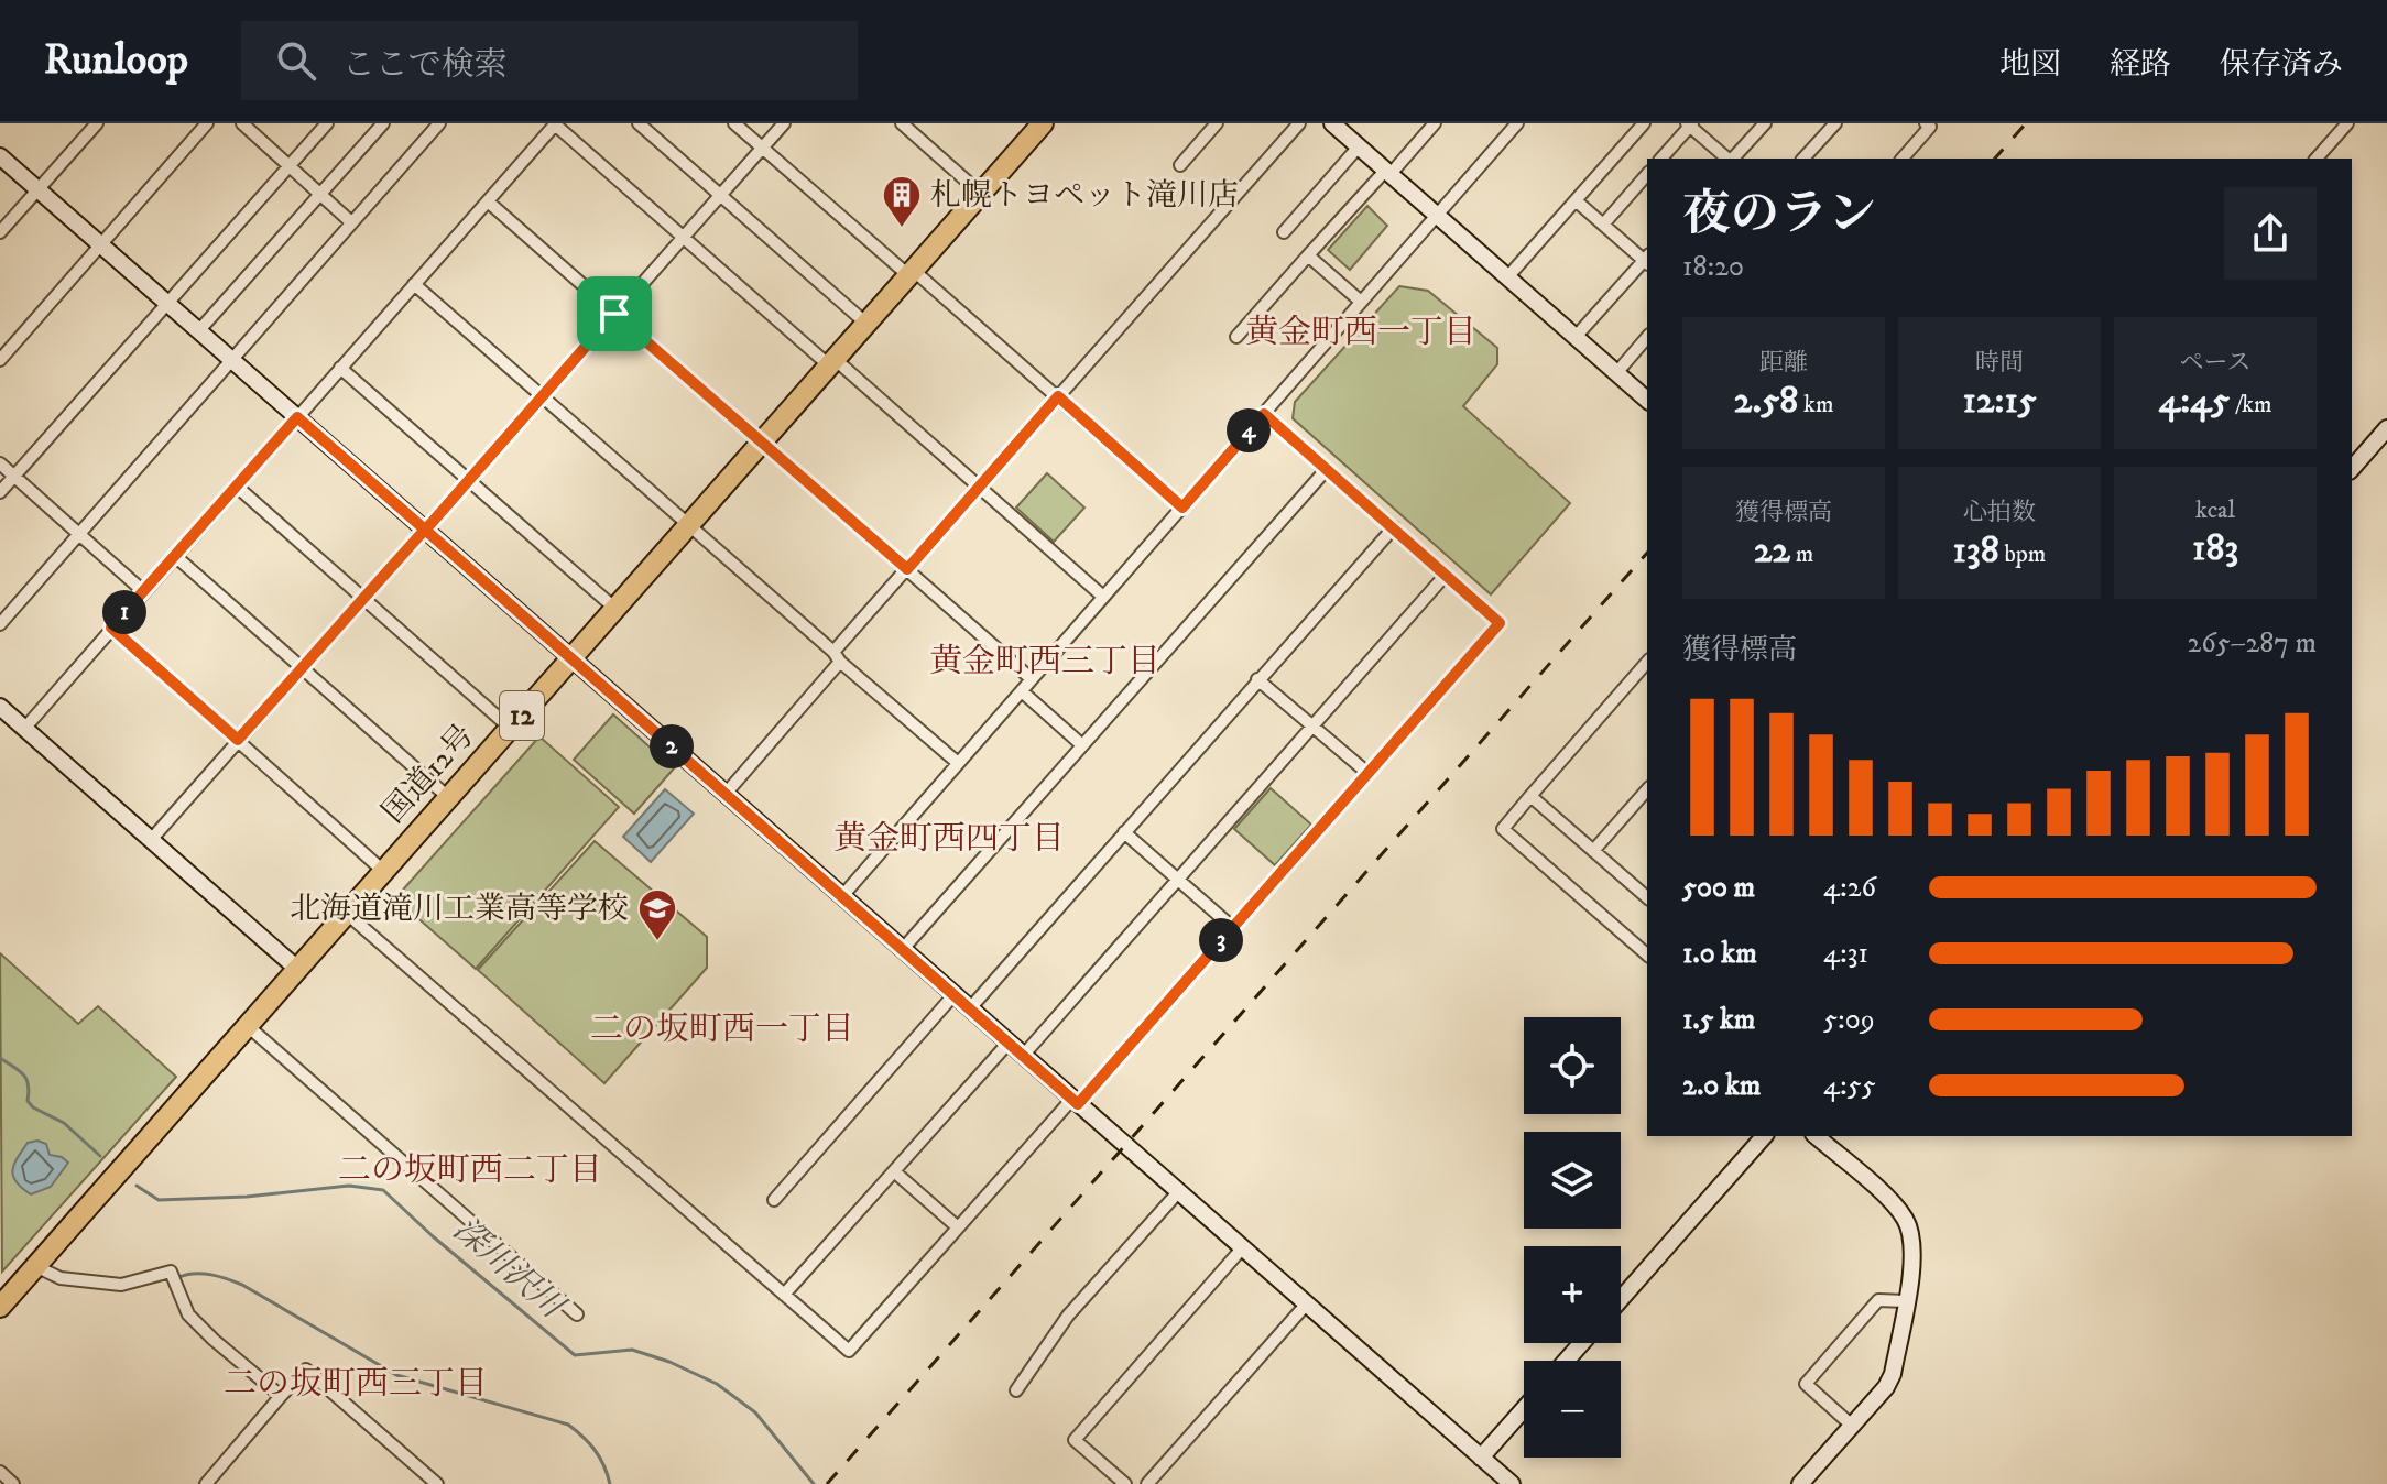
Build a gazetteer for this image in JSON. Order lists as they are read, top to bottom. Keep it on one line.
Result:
{"streets":{"highway":["12","国道12号"]},"districts":["黄金町西一丁目","黄金町西三丁目","黄金町西四丁目","二の坂町西一丁目","二の坂町西二丁目","二の坂町西三丁目"],"water":["深川沢川"],"places":{"building":["札幌トヨペット滝川店"],"school or university":["北海道滝川工業高等学校"]},"page":{"header":"Runloop","search":"ここで検索","nav":["地図","経路","保存済み"],"heading":["夜のラン","18:20"],"stats":[["距離","2.58 km"],["時間","12:15"],["ペース","4:45 /km"],["獲得標高","22 m"],["心拍数","138 bpm"],["kcal","183"]],"pins":["4","1","2","3"],"chart":["獲得標高","265–287 m"],"list":[{"name":"500 m","note":"4:26"},{"name":"1.0 km","note":"4:31"},{"name":"1.5 km","note":"5:09"},{"name":"2.0 km","note":"4:55"}],"map_buttons":["+","−"]}}
